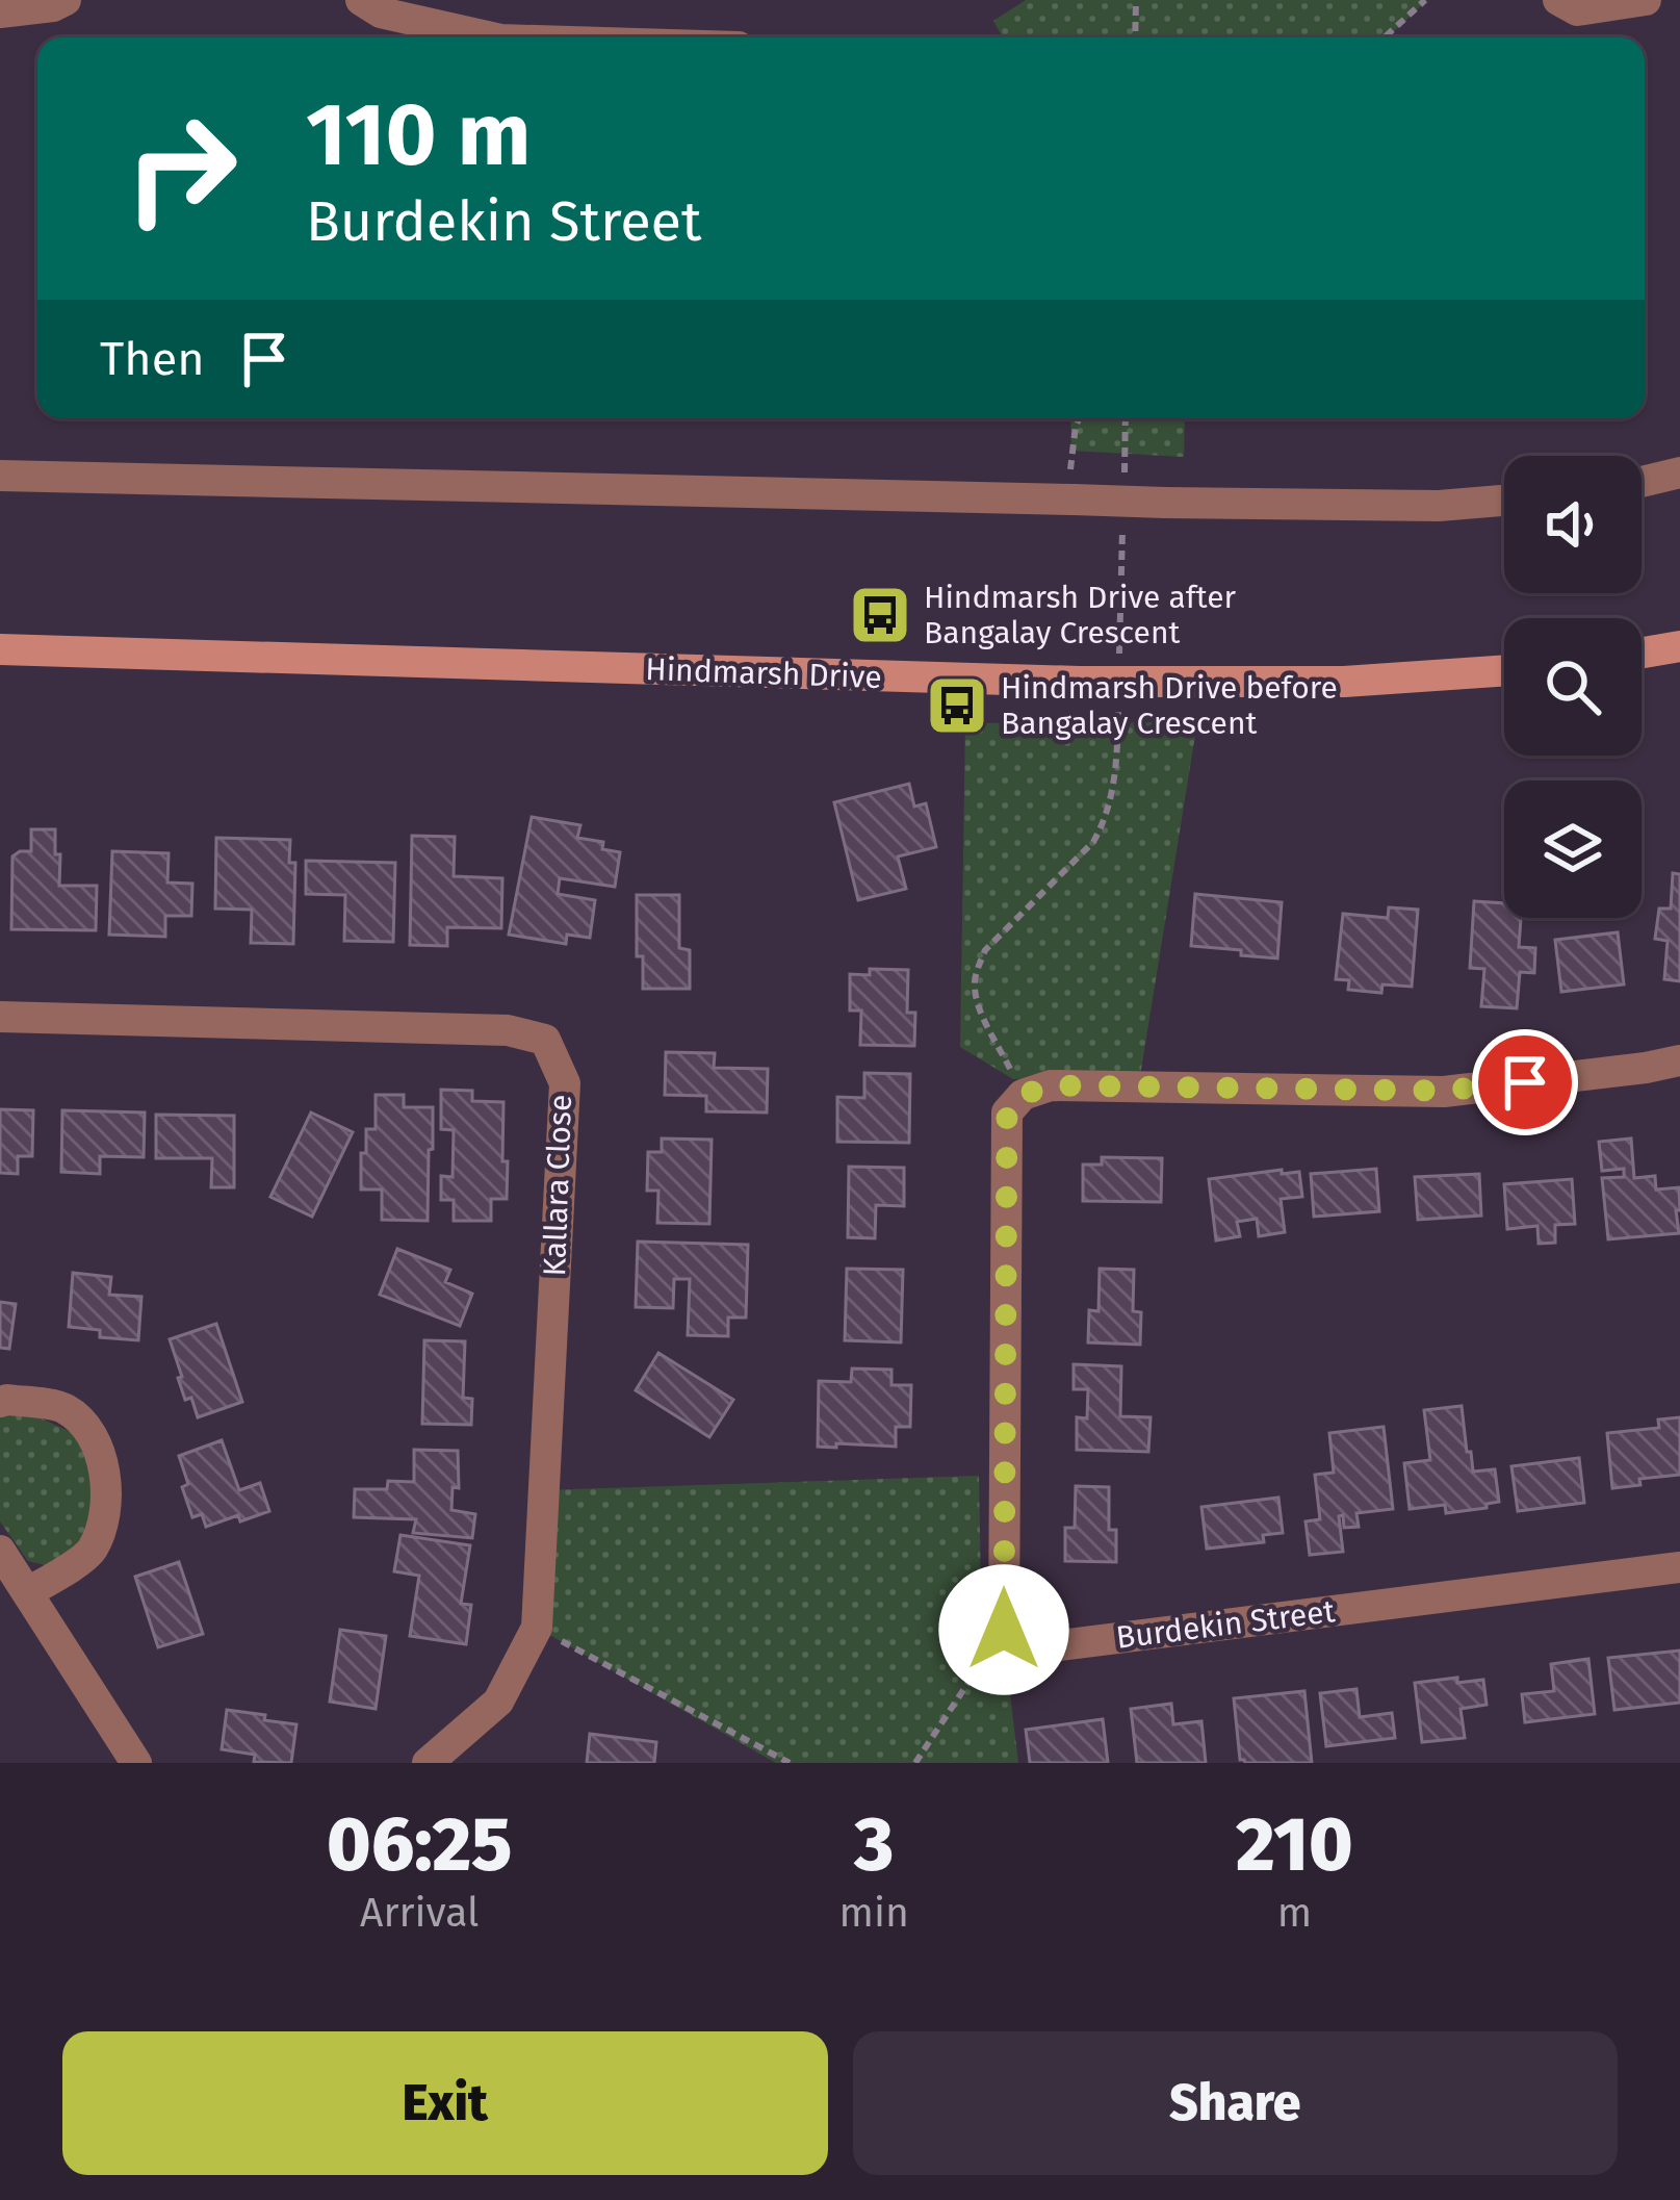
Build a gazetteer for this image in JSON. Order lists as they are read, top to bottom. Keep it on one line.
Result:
{"streets":{"main road":["Hindmarsh Drive"],"street":["Kallara Close","Burdekin Street"]},"places":{"bus stop":["Hindmarsh Drive after Bangalay Crescent","Hindmarsh Drive before Bangalay Crescent"]},"page":{"turn":["110 m","Burdekin Street"],"then":"Then","eta":["06:25","Arrival","3","min","210","m"],"buttons":["Exit","Share"]}}
